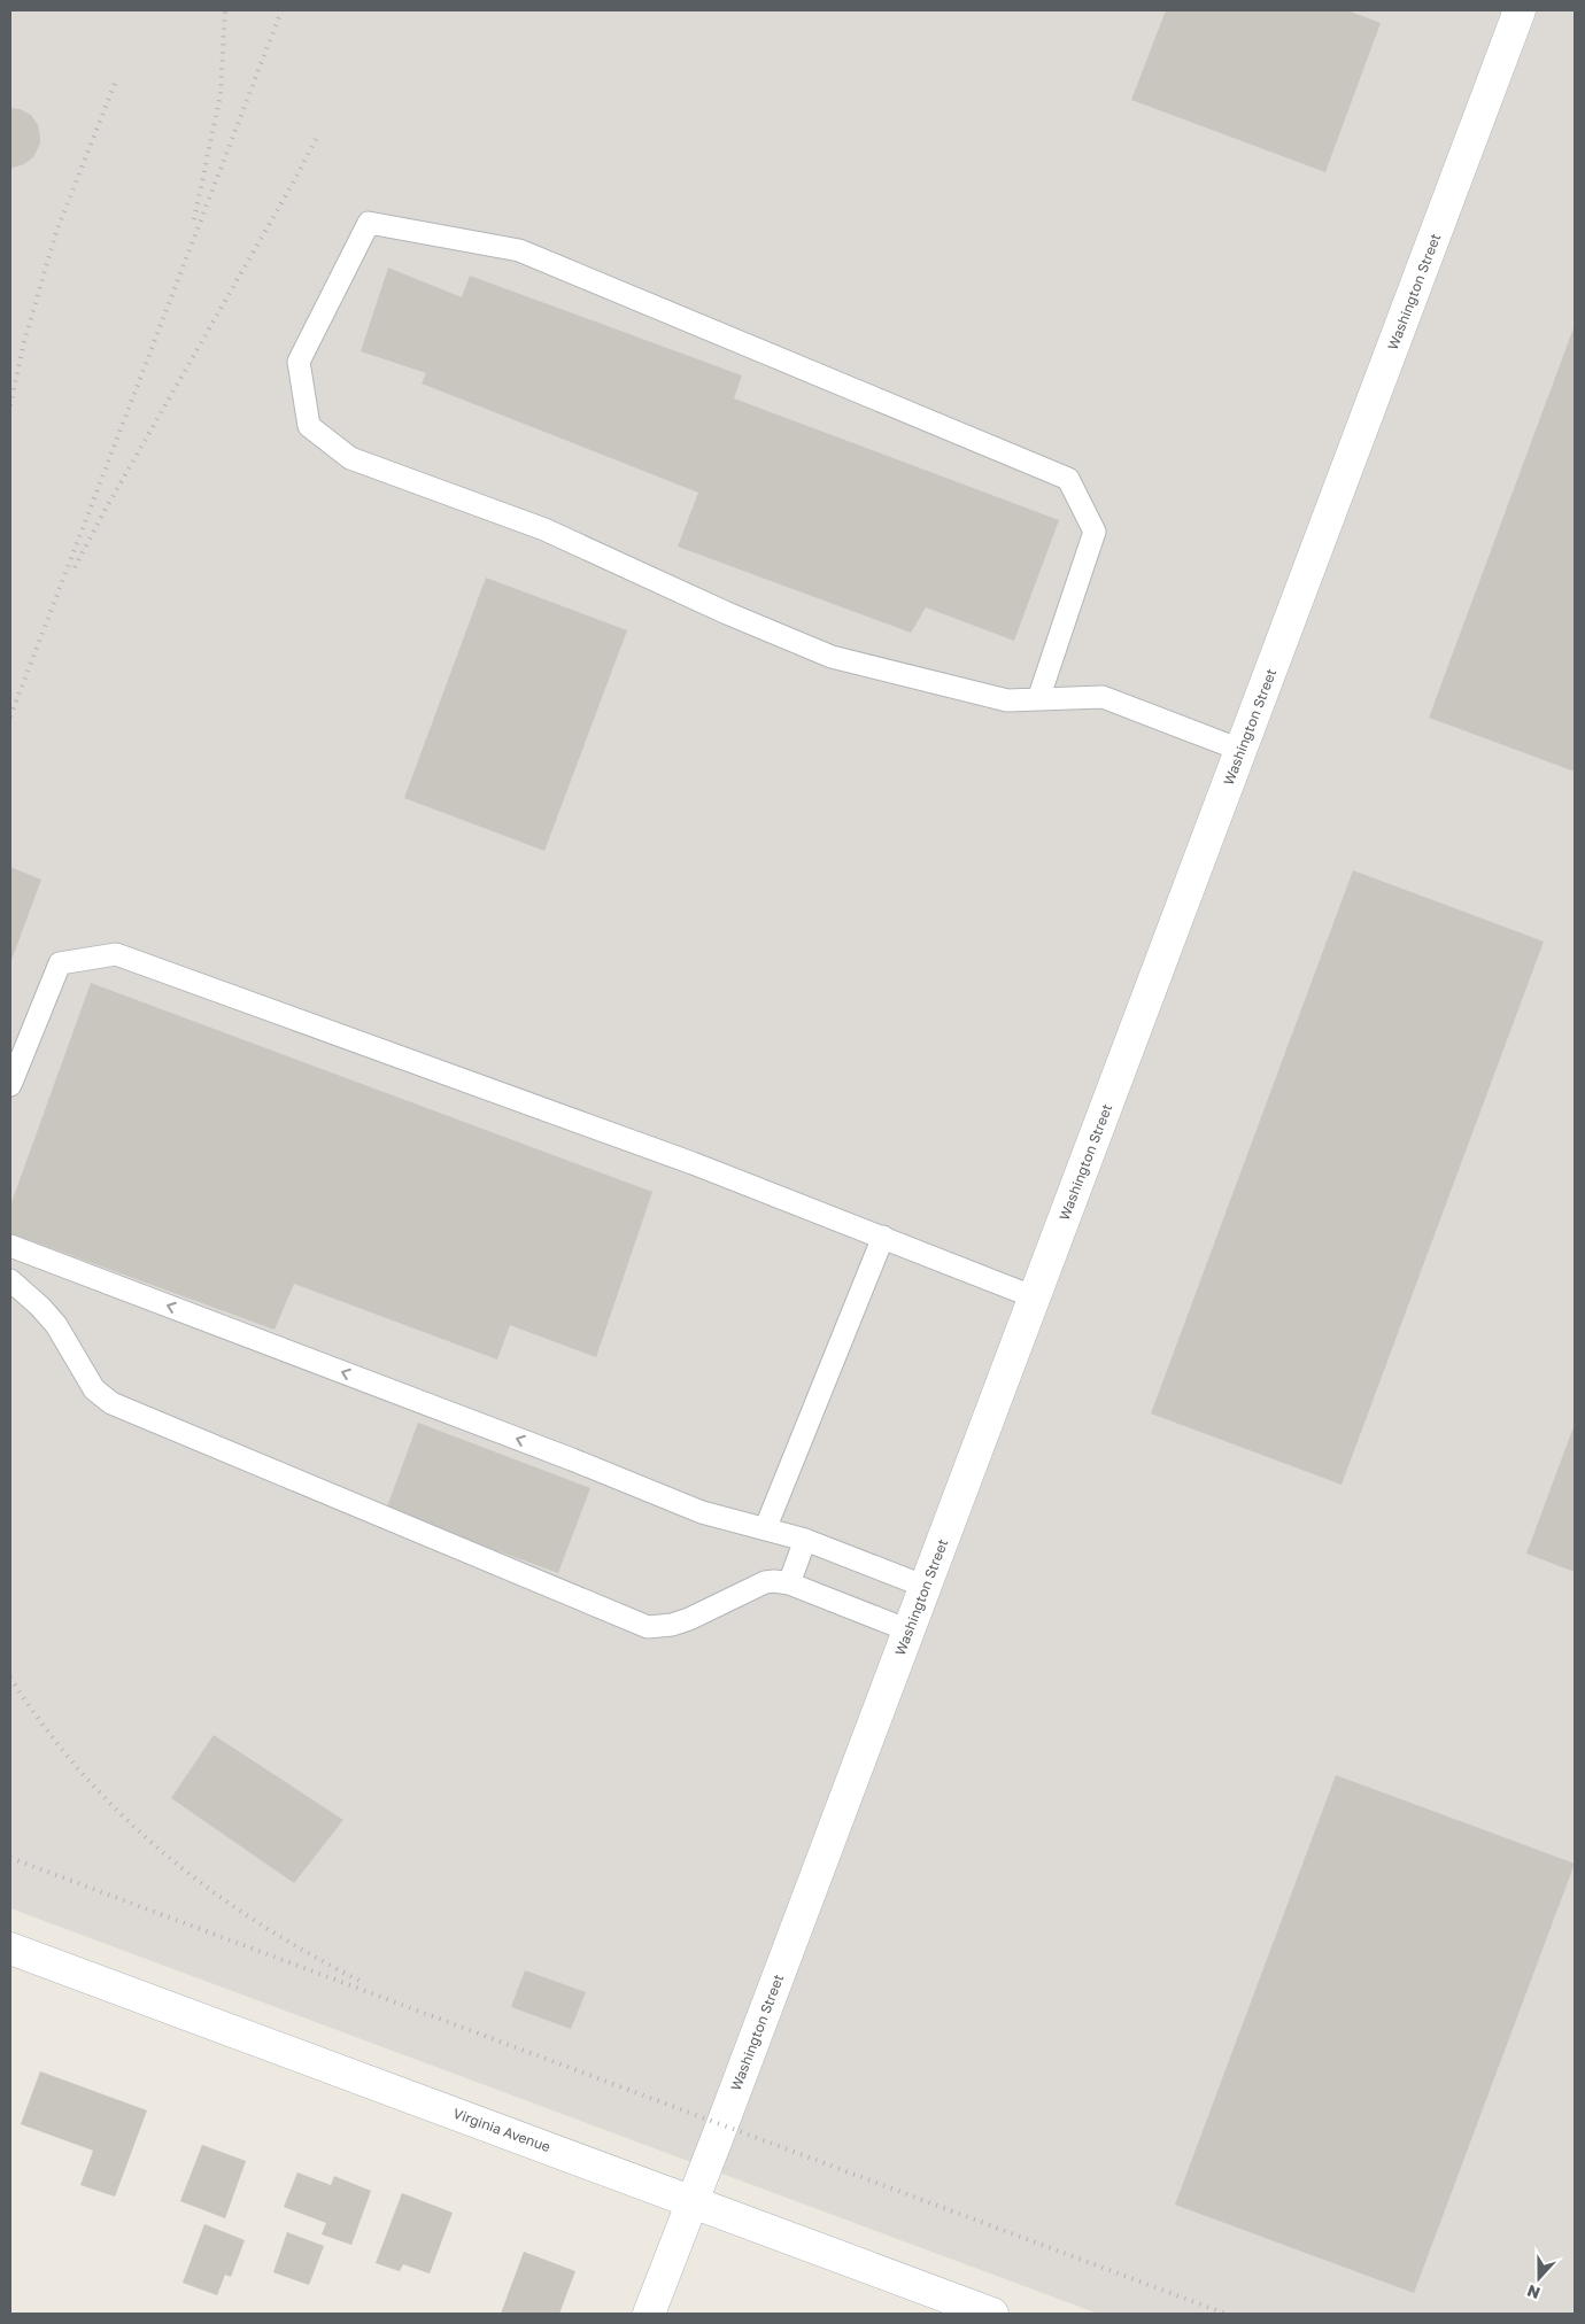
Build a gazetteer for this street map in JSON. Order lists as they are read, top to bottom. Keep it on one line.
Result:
{"streets":{"street":["Washington Street","Virginia Avenue"]},"crossings":[["Washington Street","Virginia Avenue"]],"north":"bottom"}
